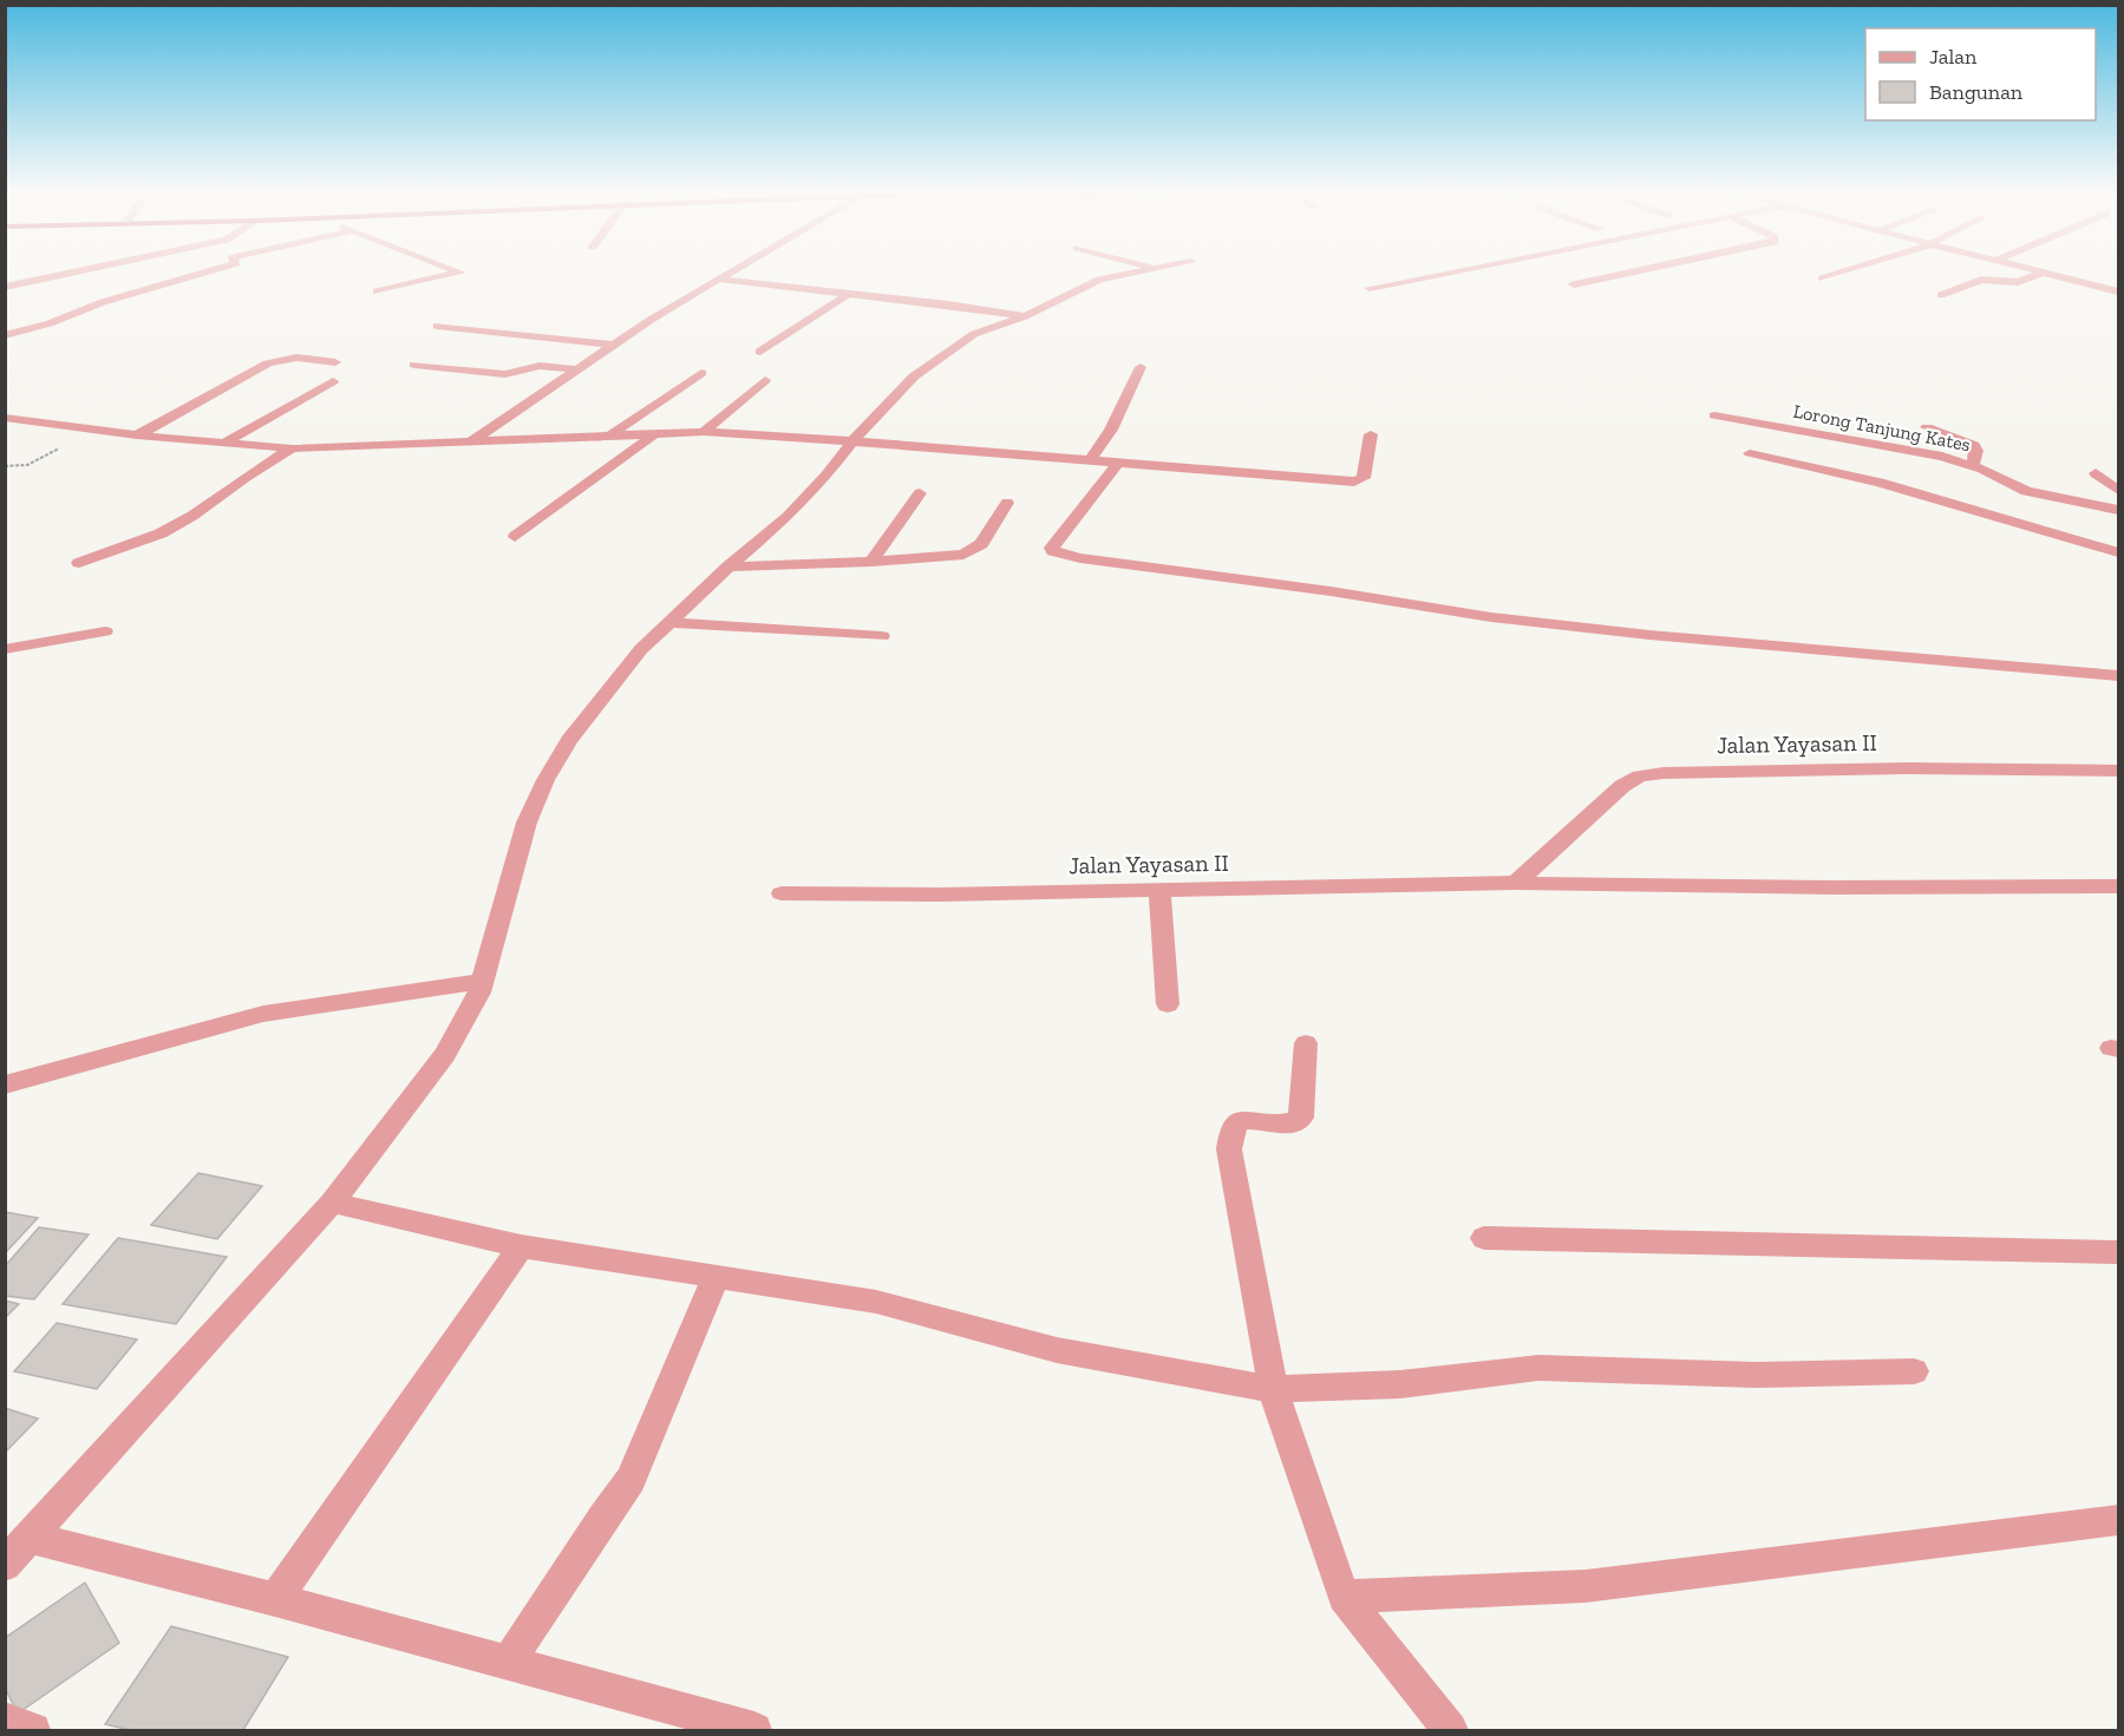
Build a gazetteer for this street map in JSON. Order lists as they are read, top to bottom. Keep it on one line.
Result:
{"streets":{"street":["Lorong Tanjung Kates","Jalan Yayasan II"]},"legend":["Jalan","Bangunan"]}
